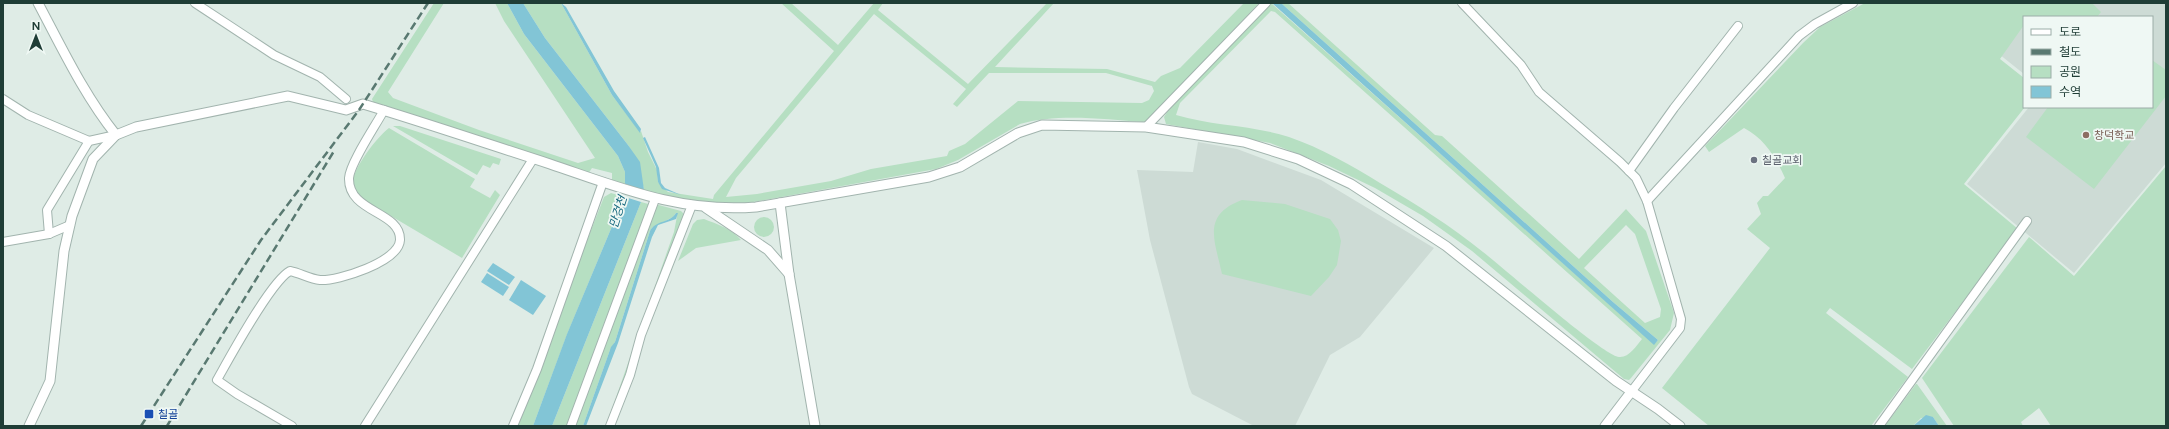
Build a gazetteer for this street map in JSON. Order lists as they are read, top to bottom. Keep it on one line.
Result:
{"water":["만겅천"],"places":{"other":["창덕학교","칠골교회"],"transit":["칠골"]},"legend":["도로","철도","공원","수역"],"north":"top"}
